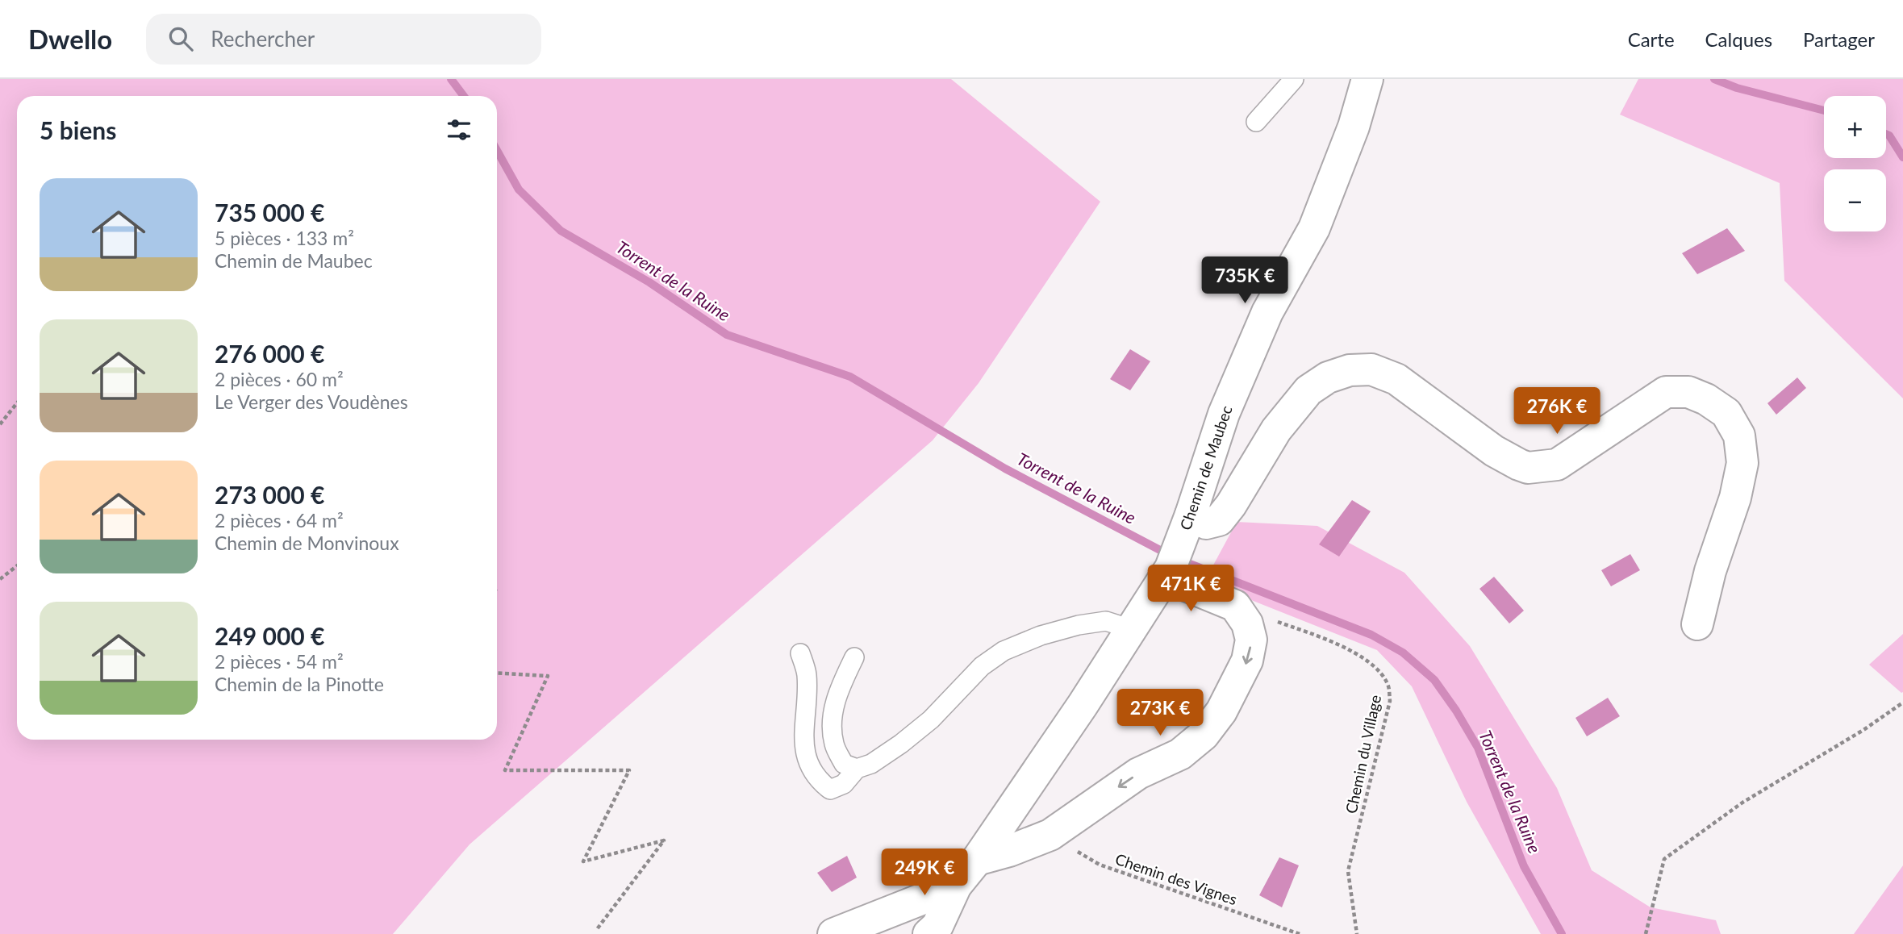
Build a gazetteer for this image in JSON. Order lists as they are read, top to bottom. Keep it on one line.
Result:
{"streets":{"street":["Chemin de Maubec"],"path":["Chemin du Village","Chemin des Vignes"]},"water":["Torrent de la Ruine"],"page":{"header":"Dwello","search":"Rechercher","nav":["Carte","Calques","Partager"],"map_buttons":["+","−"],"heading":"5 biens","list":[{"name":"735 000 €","note":"5 pièces · 133 m² · Chemin de Maubec"},{"name":"276 000 €","note":"2 pièces · 60 m² · Le Verger des Voudènes"},{"name":"273 000 €","note":"2 pièces · 64 m² · Chemin de Monvinoux"},{"name":"249 000 €","note":"2 pièces · 54 m² · Chemin de la Pinotte"}],"price":["735K €","276K €","471K €","273K €","249K €"]}}
